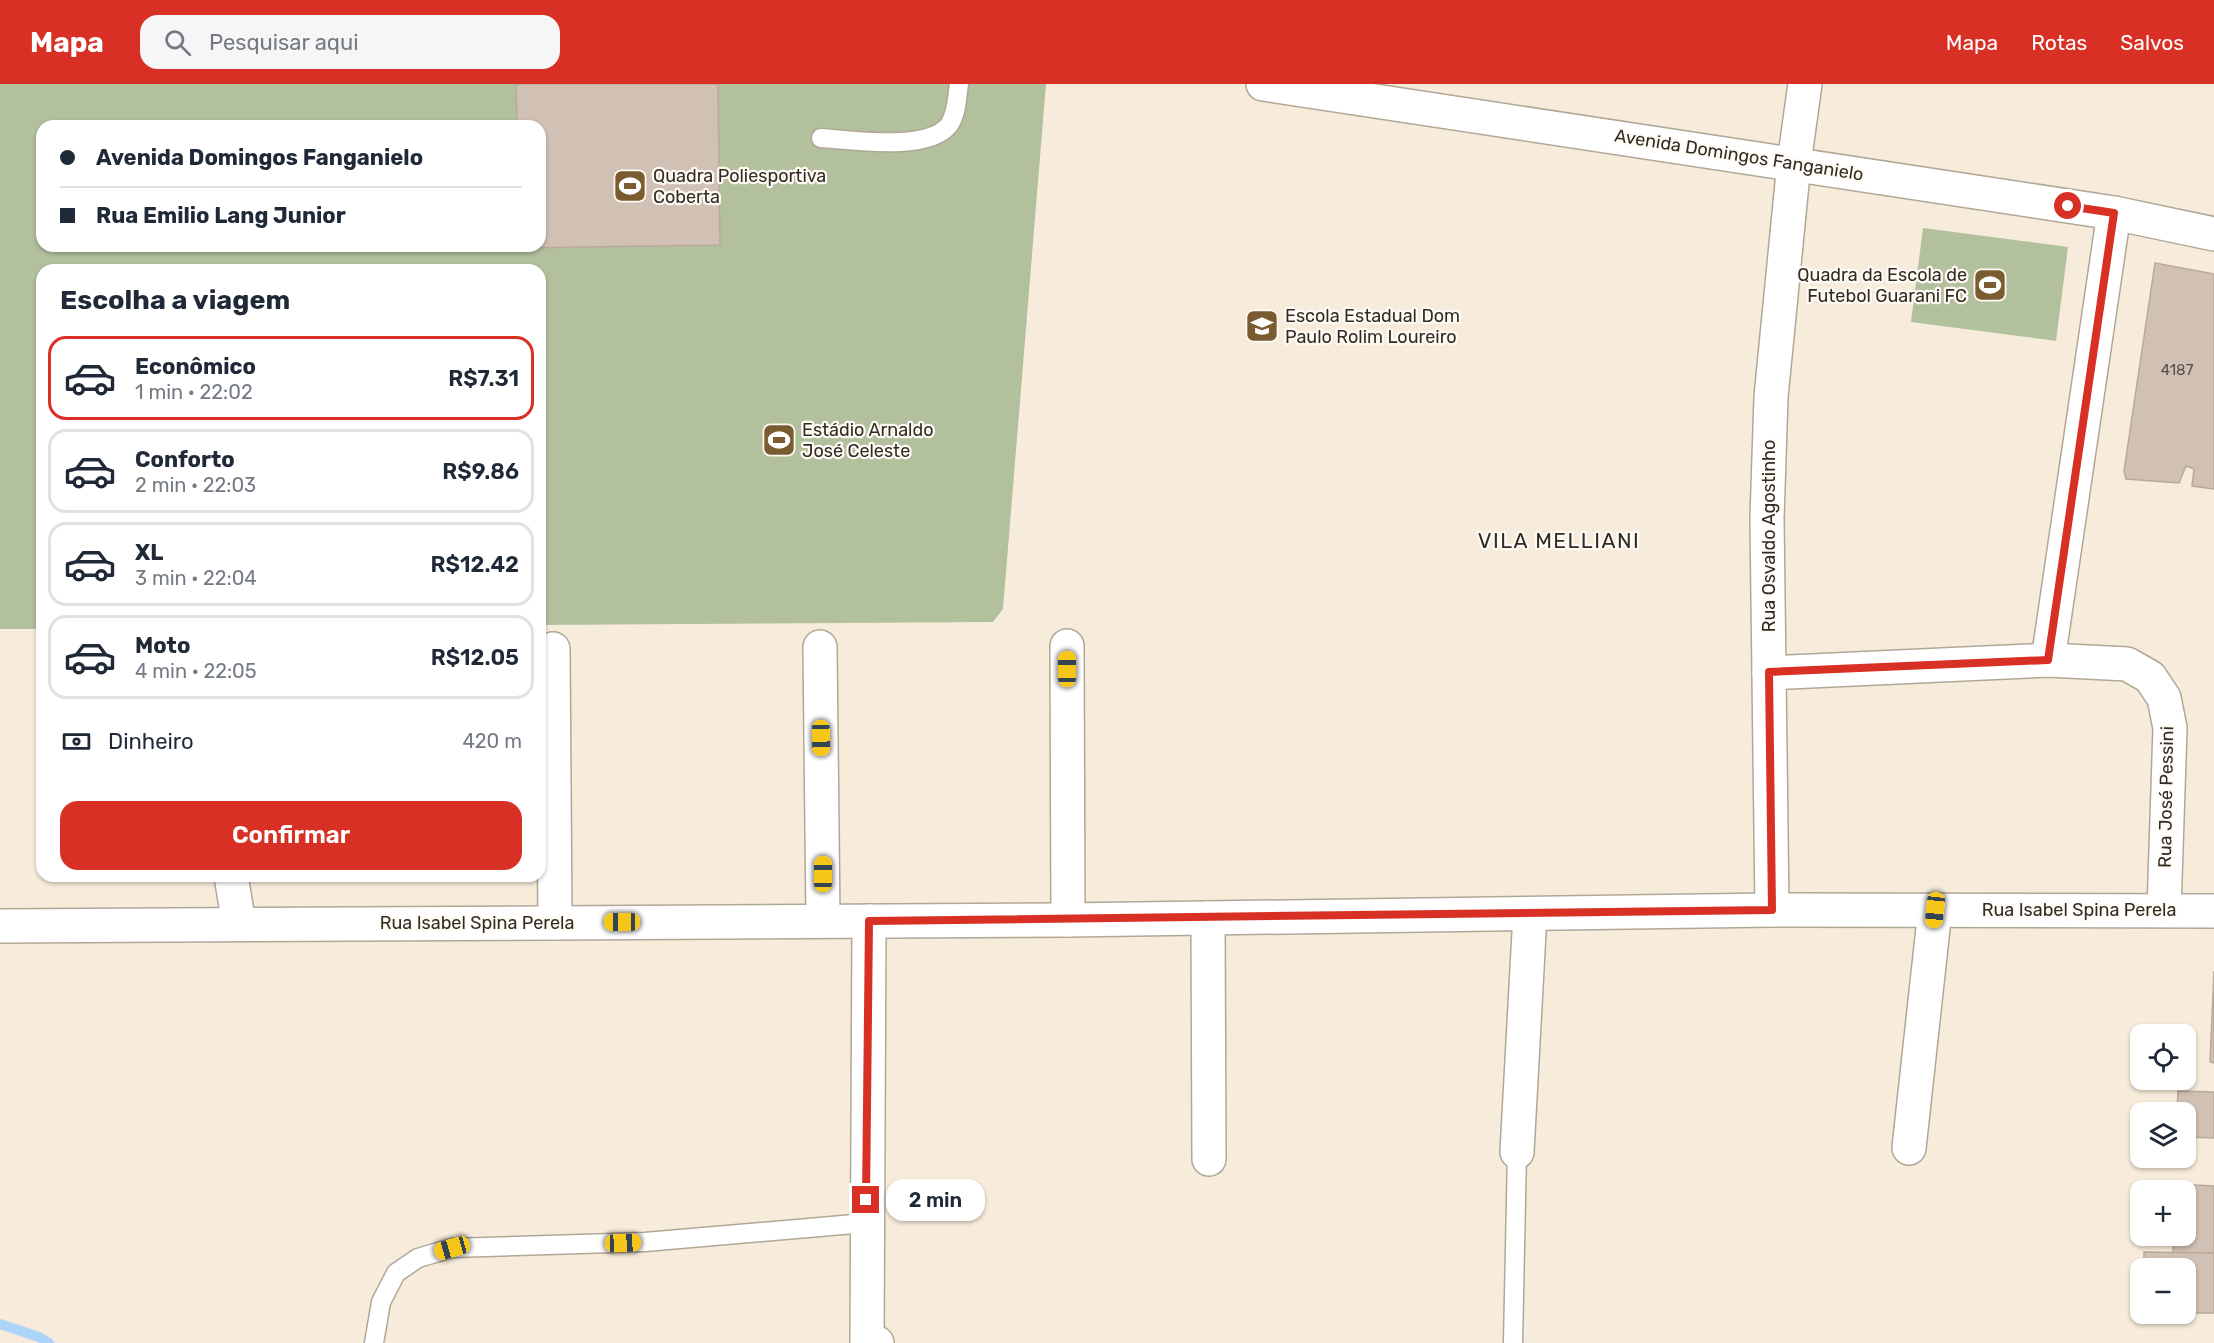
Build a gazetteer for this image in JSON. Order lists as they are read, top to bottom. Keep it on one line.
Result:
{"streets":{"street":["Avenida Domingos Fanganielo","Rua Osvaldo Agostinho","Rua José Pessini","Rua Isabel Spina Perela"]},"crossings":[["Avenida Domingos Fanganielo","Rua Osvaldo Agostinho"],["Rua Osvaldo Agostinho","Rua José Pessini"],["Rua Osvaldo Agostinho","Rua Isabel Spina Perela"],["Rua José Pessini","Rua Isabel Spina Perela"]],"districts":["VILA MELLIANI"],"places":{"sports":["Quadra Poliesportiva Coberta","Quadra da Escola de Futebol Guarani FC","Estádio Arnaldo José Celeste"],"school or university":["Escola Estadual Dom Paulo Rolim Loureiro"]},"house_numbers":["4187"],"page":{"header":"Mapa","search":"Pesquisar aqui","nav":["Mapa","Rotas","Salvos"],"banner":["Avenida Domingos Fanganielo","Rua Emilio Lang Junior"],"heading":"Escolha a viagem","list":[{"name":"Econômico","note":"1 min · 22:02","value":"R$7.31"},{"name":"Conforto","note":"2 min · 22:03","value":"R$9.86"},{"name":"XL","note":"3 min · 22:04","value":"R$12.42"},{"name":"Moto","note":"4 min · 22:05","value":"R$12.05"}],"pay":["Dinheiro","420 m"],"buttons":"Confirmar","map_buttons":["+","−"],"bubble":"2 min"}}
